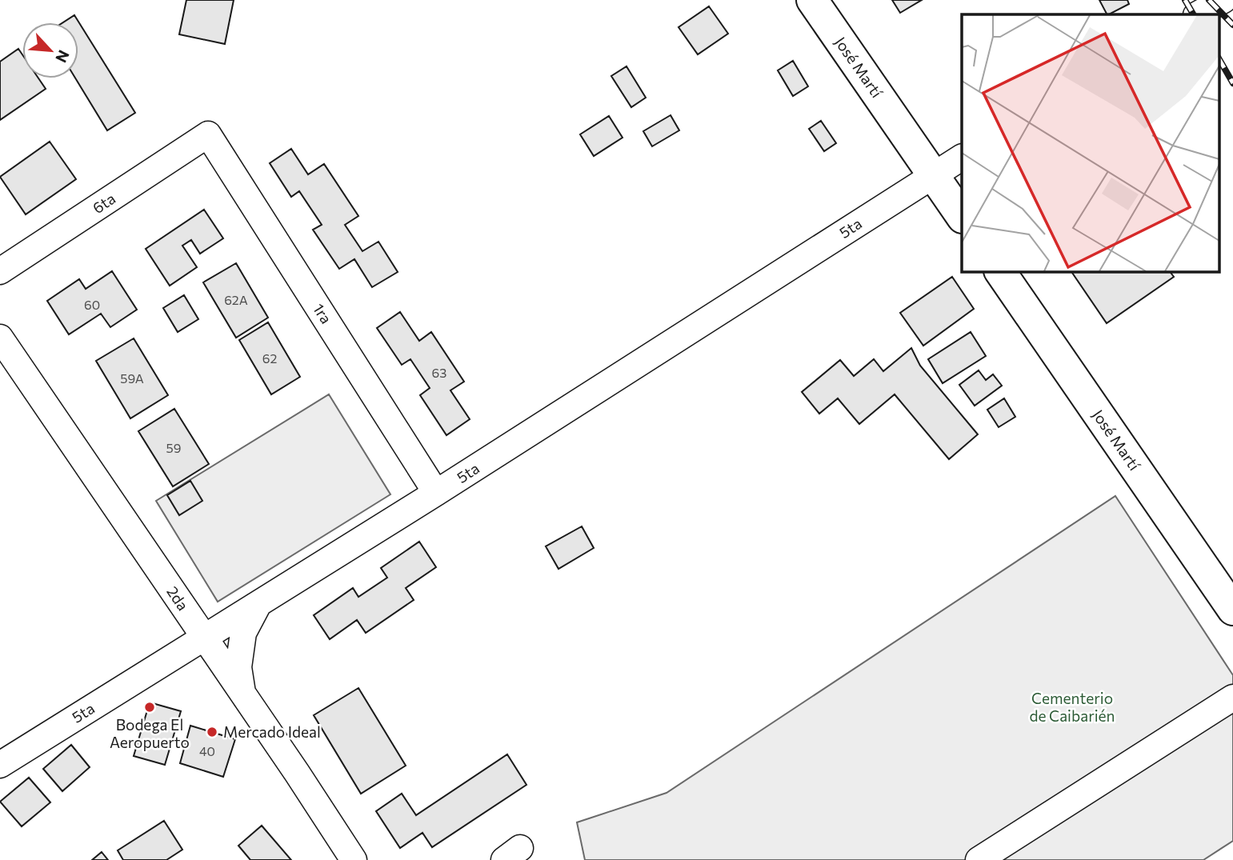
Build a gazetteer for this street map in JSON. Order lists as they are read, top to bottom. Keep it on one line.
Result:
{"streets":{"main road":["José Martí"],"street":["6ta","5ta","1ra","2da"]},"crossings":[["José Martí","5ta"],["6ta","1ra"],["5ta","1ra"],["5ta","2da"]],"parks":["Cementerio de Caibarién"],"places":["Bodega El Aeropuerto","Mercado Ideal"],"house_numbers":["62A","60","62","63","59A","59","40"],"north":"bottom right"}
